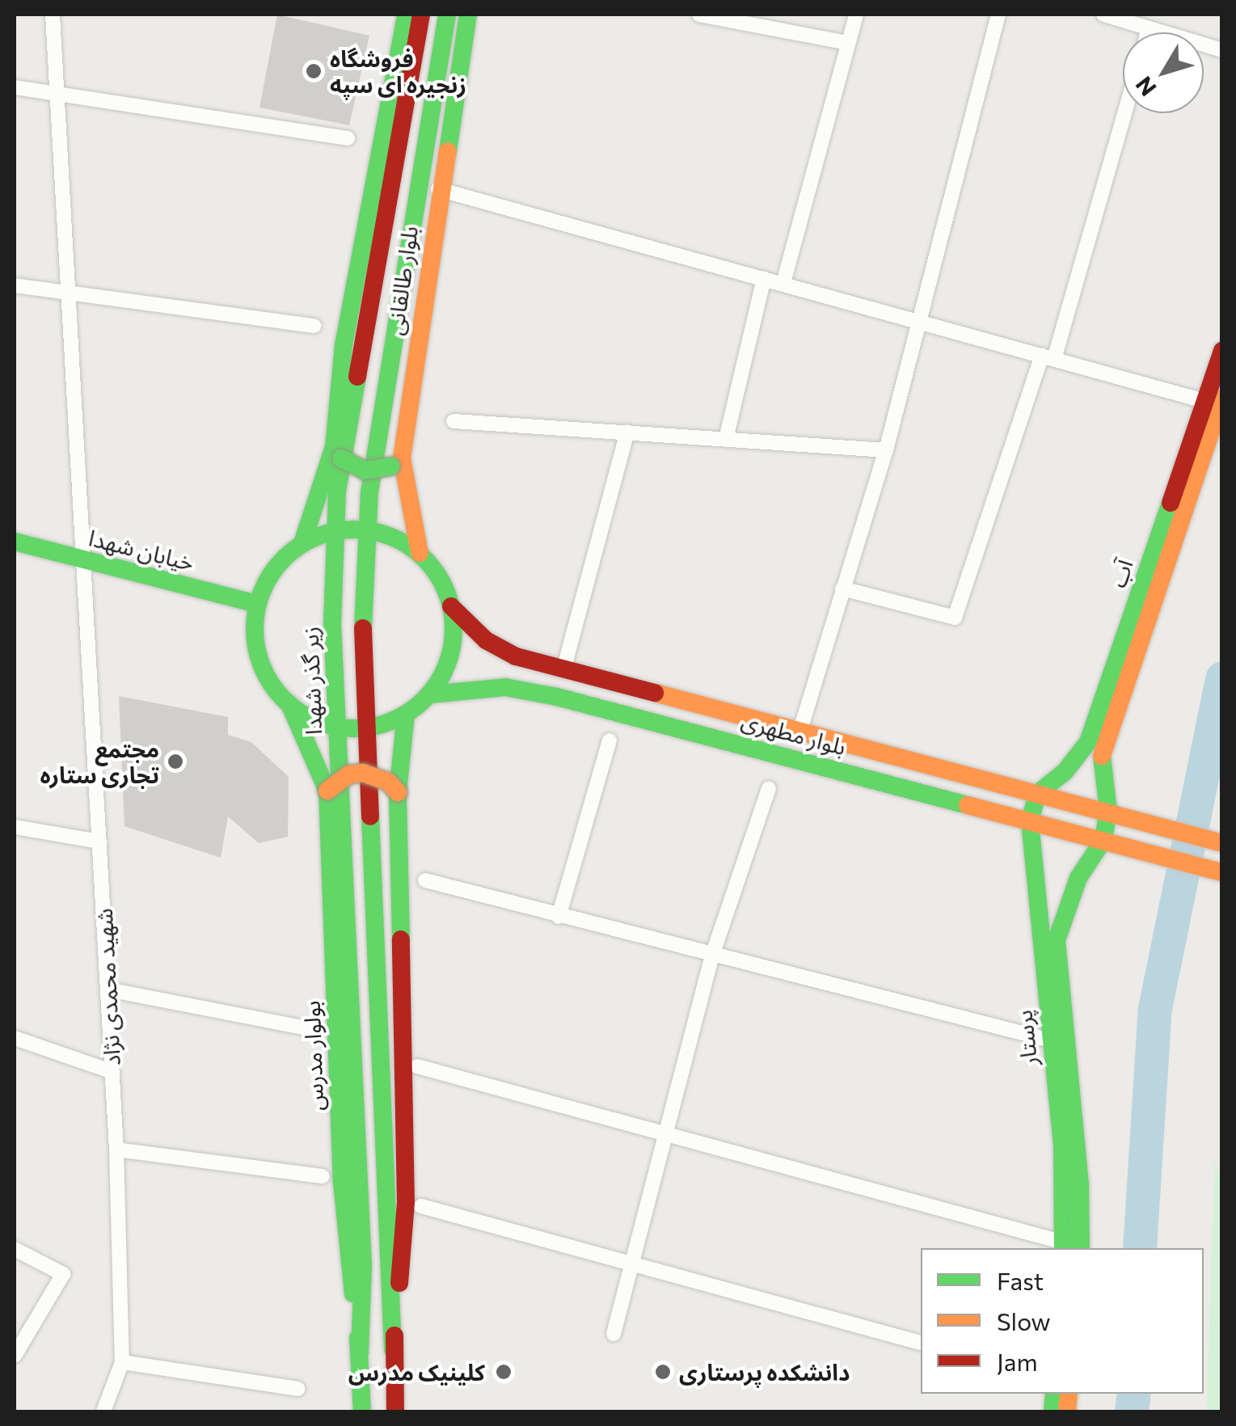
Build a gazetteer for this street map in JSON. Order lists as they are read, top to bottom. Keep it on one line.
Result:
{"streets":{"main road":["بلوار طالقانی","خیابان شهدا","آب","زیر گذر شهدا","بلوار مطهری","پرستار","بولوار مدرس"],"street":["شهید محمدی نژاد"]},"crossings":[["بلوار طالقانی","خیابان شهدا"],["بلوار طالقانی","بلوار مطهری"],["بلوار طالقانی","بولوار مدرس"],["خیابان شهدا","بلوار مطهری"],["خیابان شهدا","شهید محمدی نژاد"],["خیابان شهدا","بولوار مدرس"],["آب","بلوار مطهری"],["آب","پرستار"],["زیر گذر شهدا","بولوار مدرس"],["بلوار مطهری","پرستار"],["بلوار مطهری","بولوار مدرس"]],"places":["فروشگاه زنجیره ای سپه","مجتمع تجاری ستاره","کلینیک مدرس","دانشکده پرستاری"],"legend":["Fast","Slow","Jam"],"north":"bottom left"}
